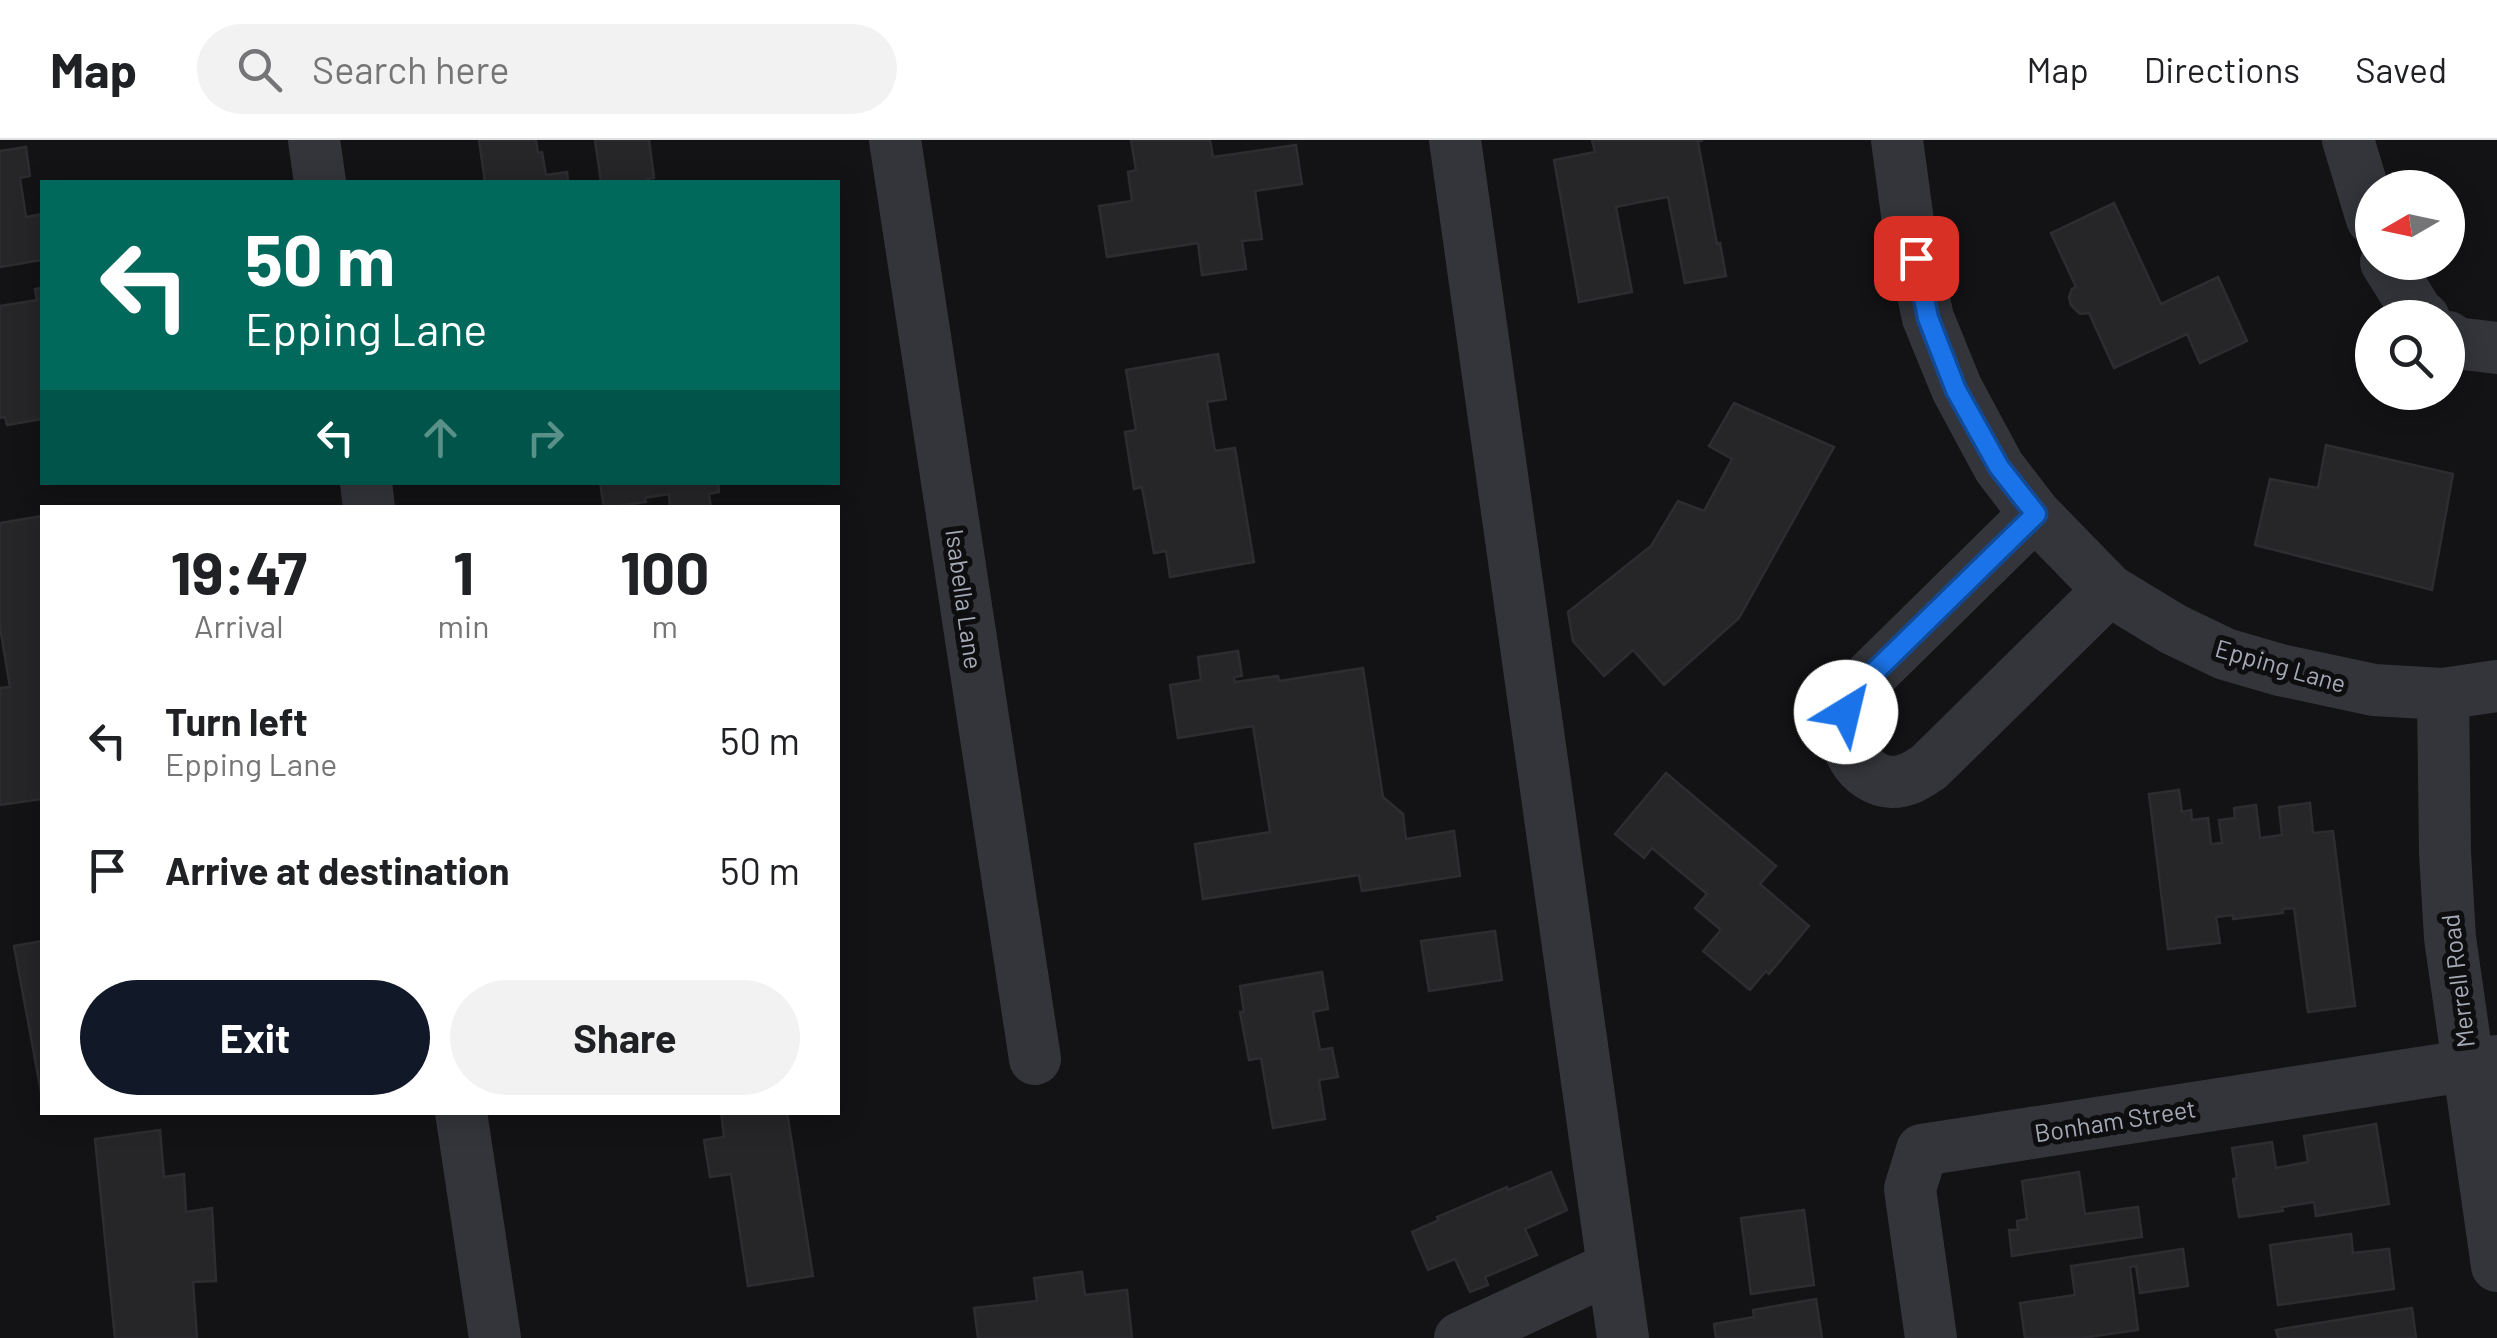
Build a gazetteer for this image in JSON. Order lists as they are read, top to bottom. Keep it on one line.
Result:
{"streets":{"street":["Isabella Lane","Epping Lane","Merrell Road","Bonham Street"]},"crossings":[["Epping Lane","Merrell Road"],["Merrell Road","Bonham Street"]],"north":"left","page":{"header":"Map","search":"Search here","nav":["Map","Directions","Saved"],"turn":["50 m","Epping Lane"],"eta":["19:47","Arrival","1","min","100","m"],"list":[{"name":"Turn left","note":"Epping Lane","value":"50 m"},{"name":"Arrive at destination","value":"50 m"}],"buttons":["Exit","Share"]}}
